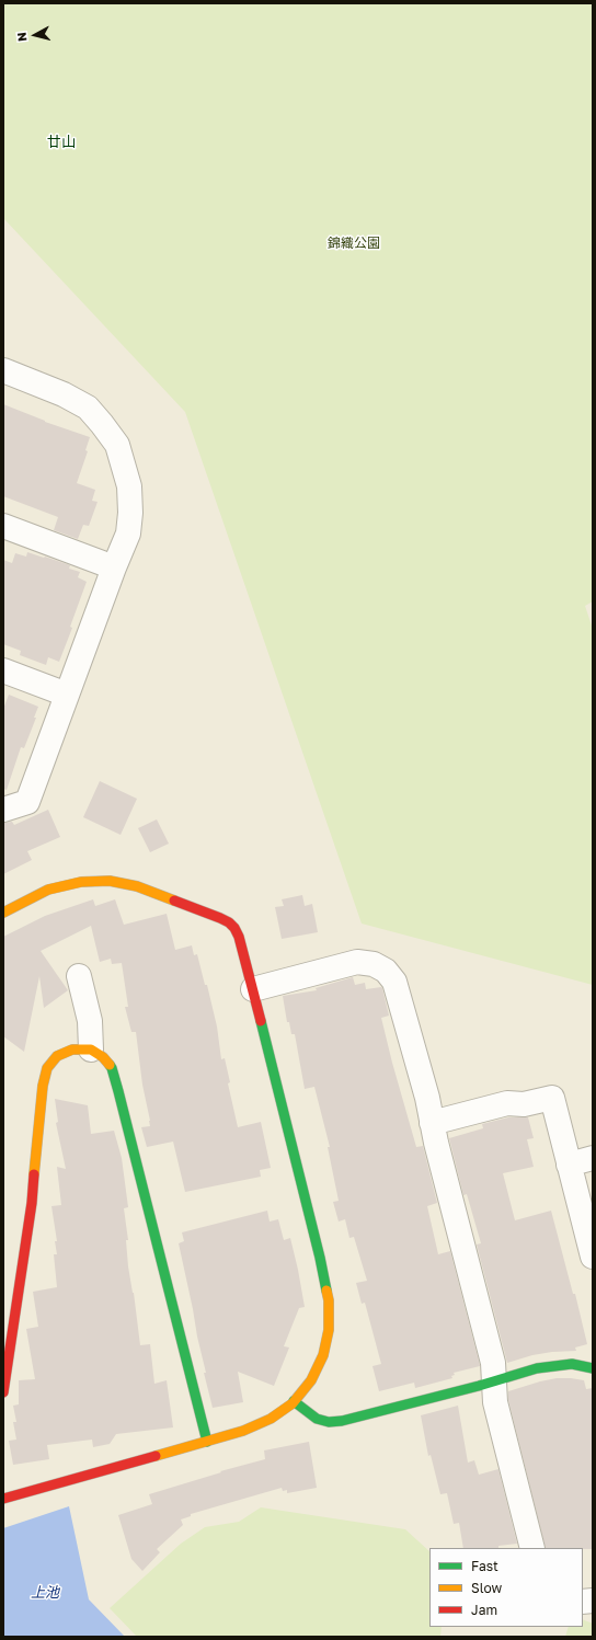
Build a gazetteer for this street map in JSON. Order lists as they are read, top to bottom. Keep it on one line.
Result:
{"districts":["廿山"],"water":["上池"],"parks":["錦織公園"],"legend":["Fast","Slow","Jam"],"north":"left"}
